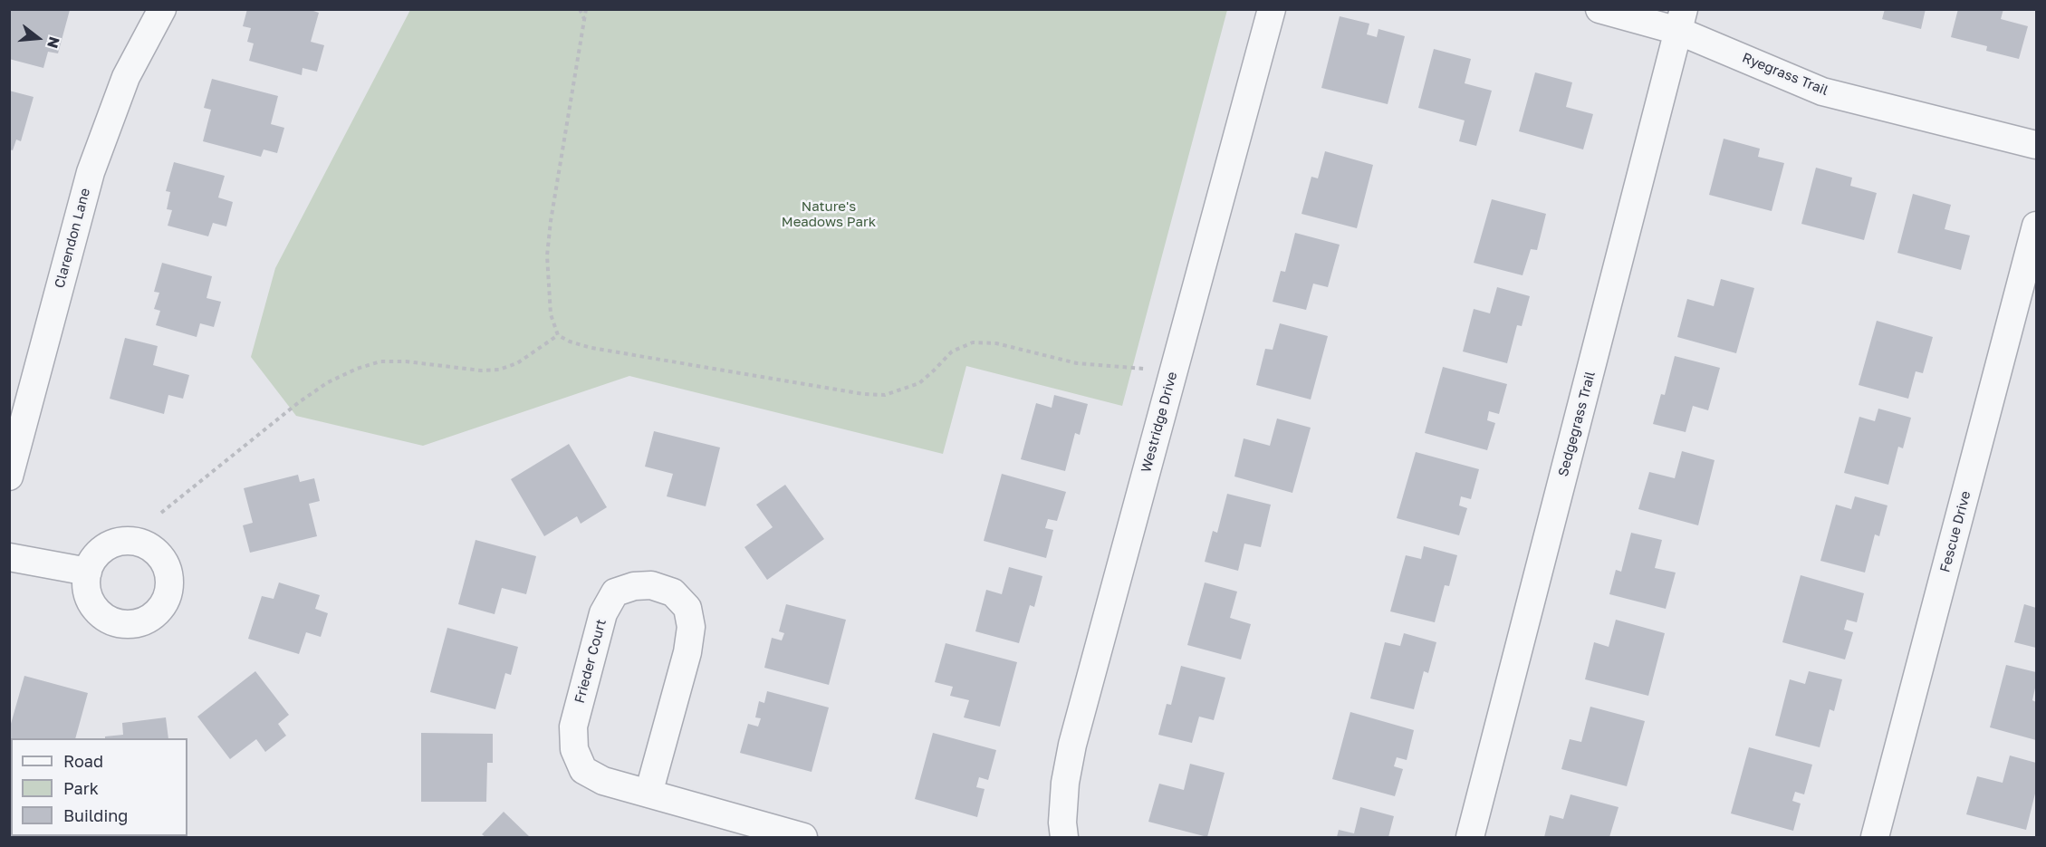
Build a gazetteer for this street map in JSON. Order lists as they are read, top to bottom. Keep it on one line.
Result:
{"streets":{"street":["Ryegrass Trail","Clarendon Lane","Westridge Drive","Sedgegrass Trail","Fescue Drive","Frieder Court"]},"crossings":[["Ryegrass Trail","Sedgegrass Trail"]],"parks":["Nature's Meadows Park"],"legend":["Road","Park","Building"],"north":"right"}
